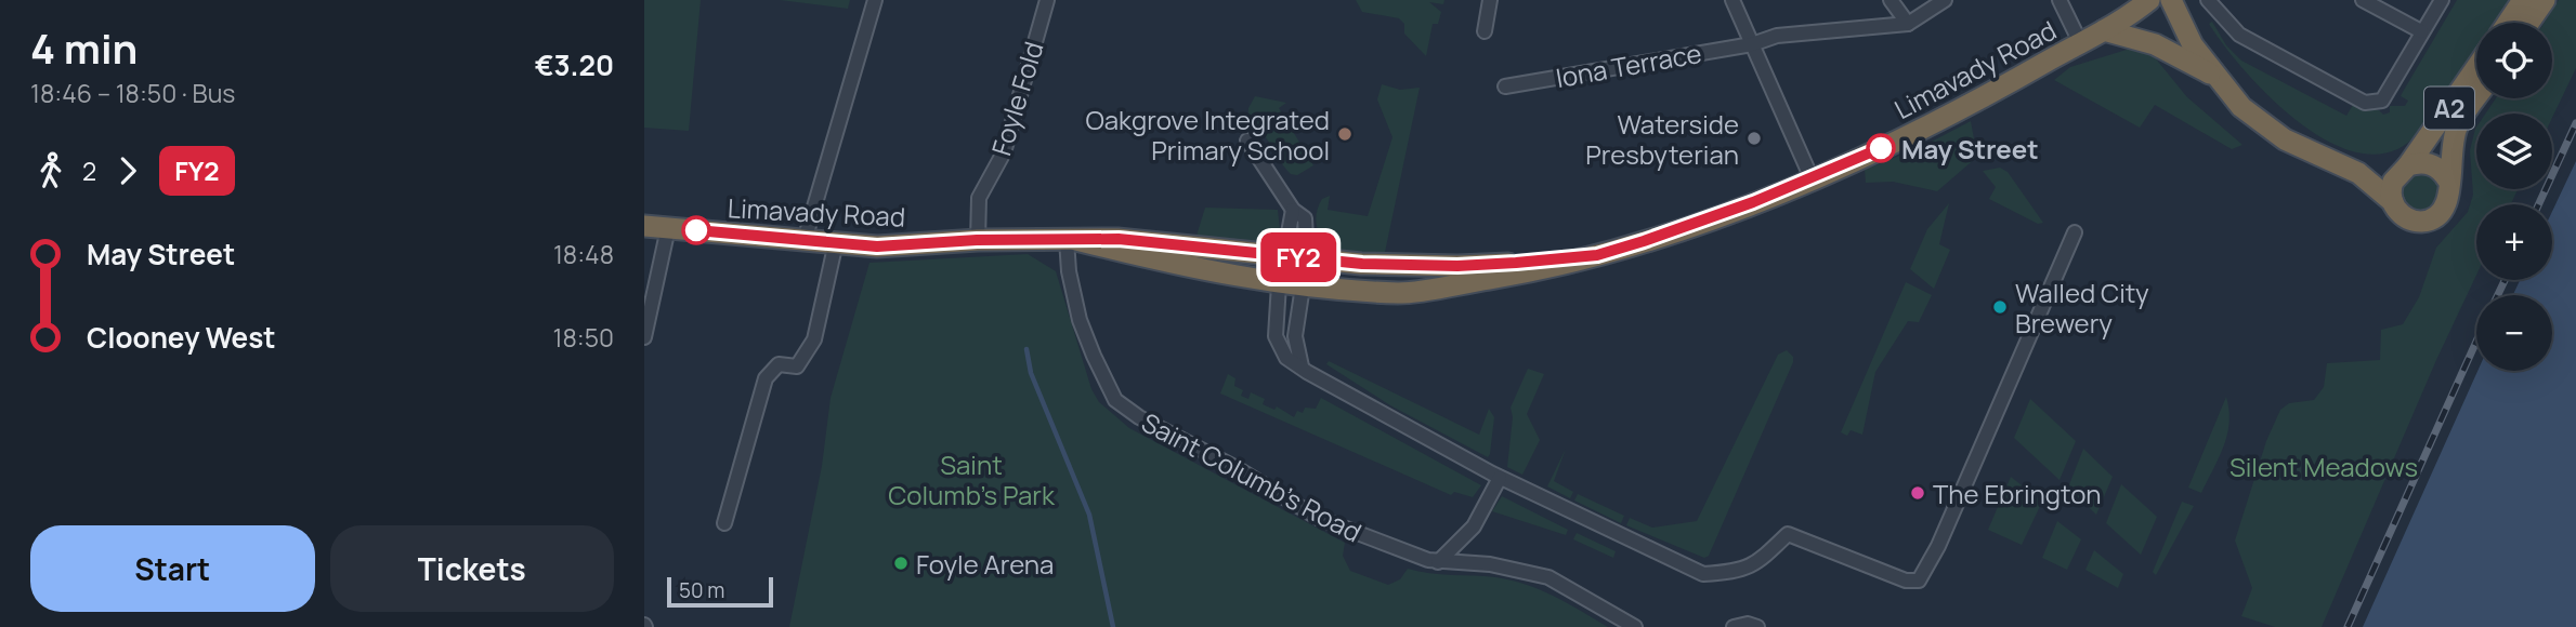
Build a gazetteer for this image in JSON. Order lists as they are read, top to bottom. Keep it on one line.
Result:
{"streets":{"highway":["Limavady Road","A2"],"street":["Iona Terrace","Foyle Fold","Saint Columb's Road"]},"crossings":[["Limavady Road","Foyle Fold"],["Limavady Road","Saint Columb's Road"]],"parks":["Saint Columb's Park","Silent Meadows"],"places":["Oakgrove Integrated Primary School","Waterside Presbyterian","May Street","Walled City Brewery","The Ebrington","Foyle Arena"],"lines":["bus line FY2"],"scale_bar":"50 m","page":{"heading":["4 min","18:46 – 18:50 · Bus","€3.20"],"on_map":"FY2","map_buttons":["+","−"],"legs":["2","FY2"],"list":[{"name":"May Street","value":"18:48"},{"name":"Clooney West","value":"18:50"}],"buttons":["Start","Tickets"],"scale":"50 m"}}
